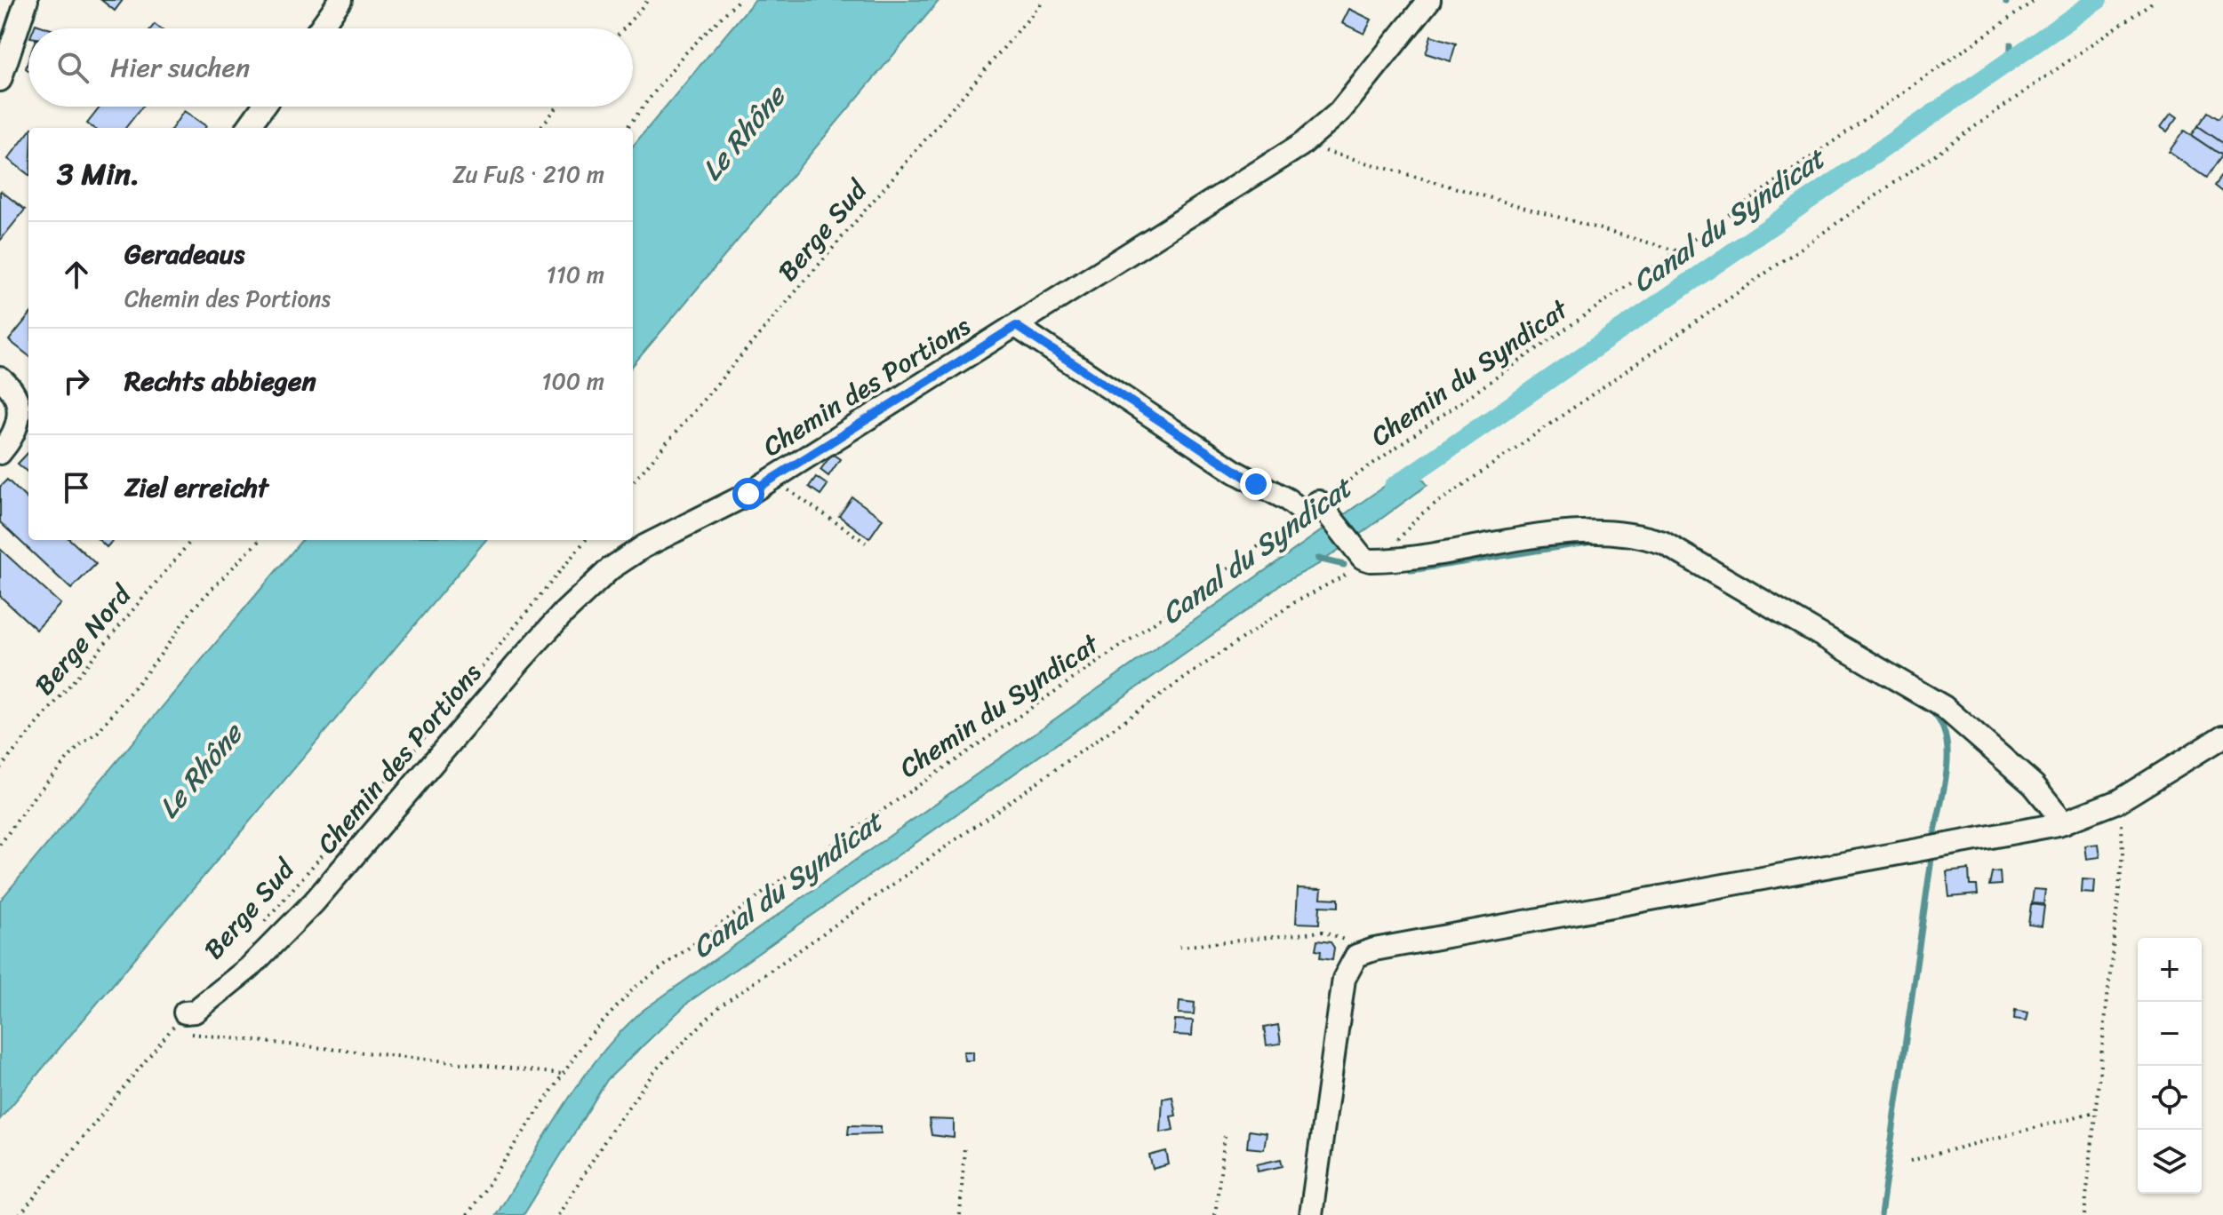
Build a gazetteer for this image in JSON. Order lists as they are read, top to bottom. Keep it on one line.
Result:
{"streets":{"street":["Chemin des Portions"],"path":["Berge Sud","Chemin du Syndicat","Berge Nord"]},"water":["Le Rhône","Canal du Syndicat"],"page":{"search":"Hier suchen","heading":["3 Min.","Zu Fuß · 210 m"],"list":[["Geradeaus","Chemin des Portions","110 m"],["Rechts abbiegen","100 m"],"Ziel erreicht"],"map_buttons":["+","−"]}}
